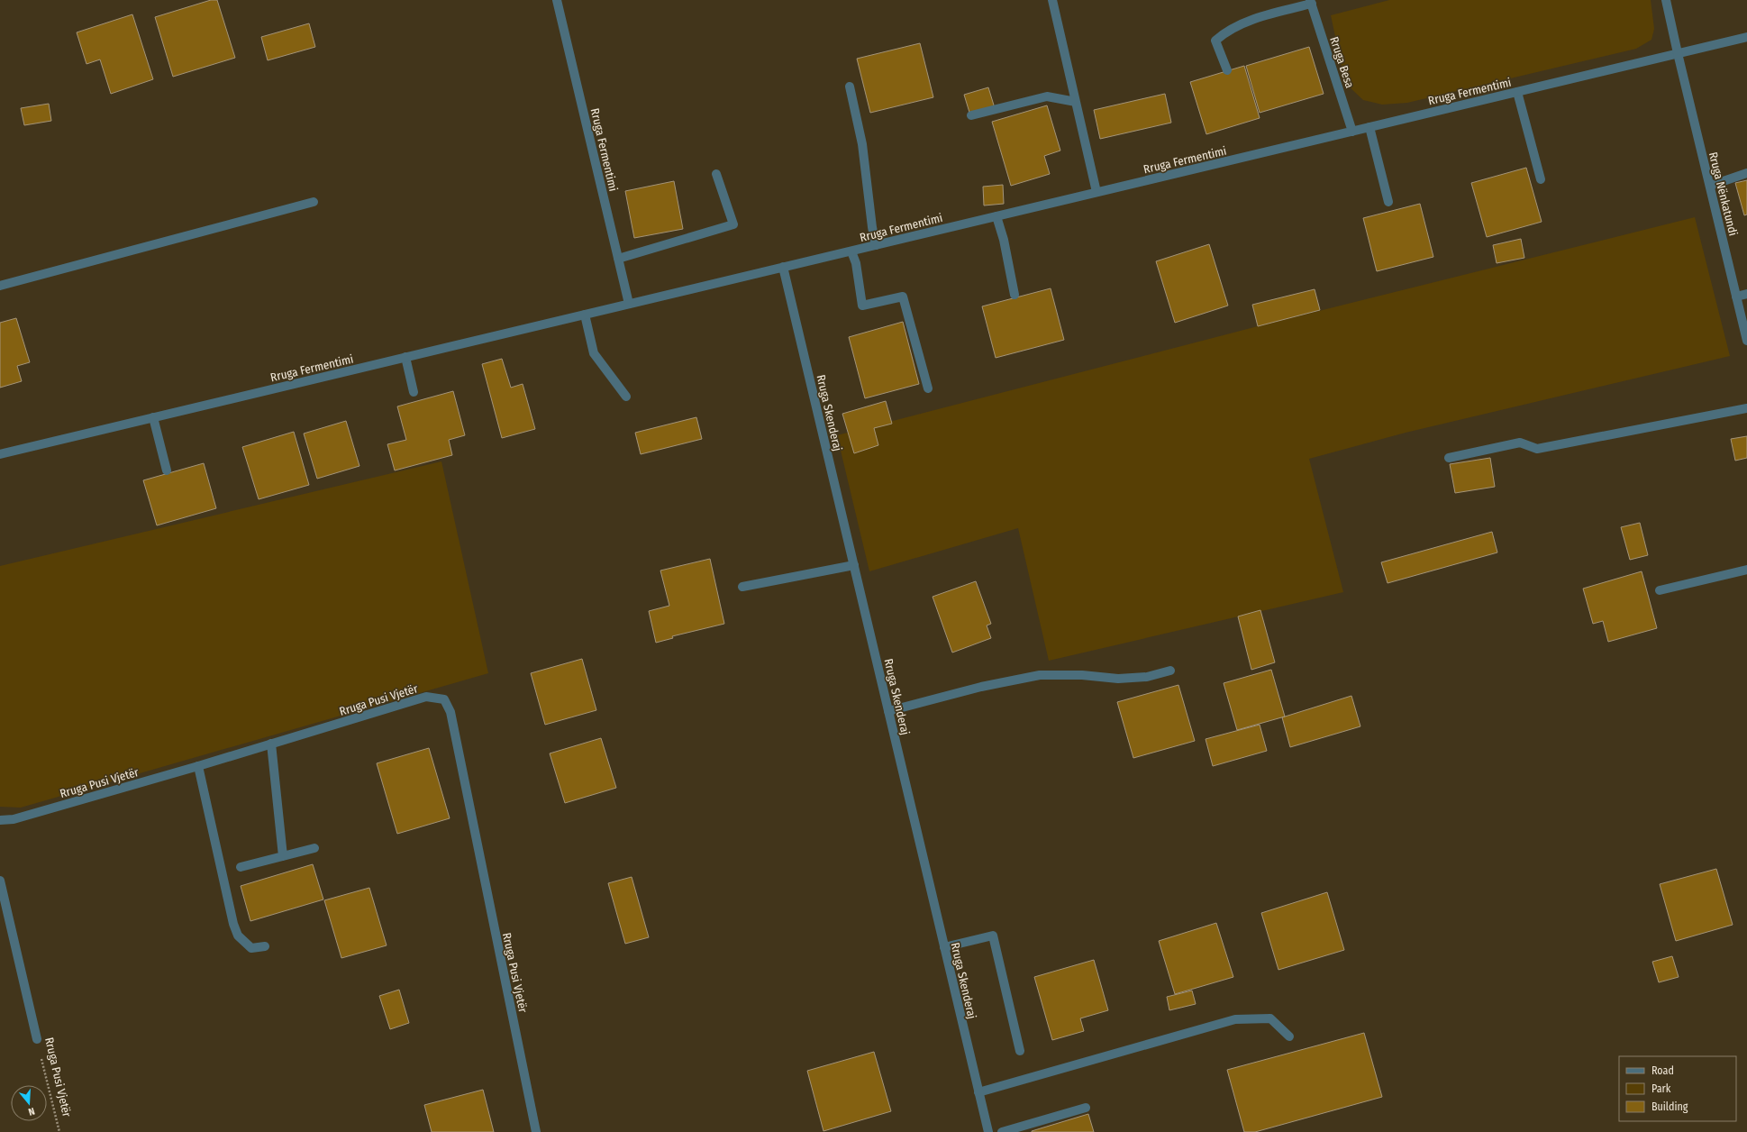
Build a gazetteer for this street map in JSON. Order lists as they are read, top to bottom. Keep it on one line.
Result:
{"streets":{"street":["Rruga Besa","Rruga Fermentimi","Rruga Nënkatundi","Rruga Skenderaj","Rruga Pusi Vjetër"]},"crossings":[["Rruga Besa","Rruga Fermentimi"],["Rruga Fermentimi","Rruga Nënkatundi"],["Rruga Fermentimi","Rruga Skenderaj"]],"legend":["Road","Park","Building"],"north":"bottom"}
